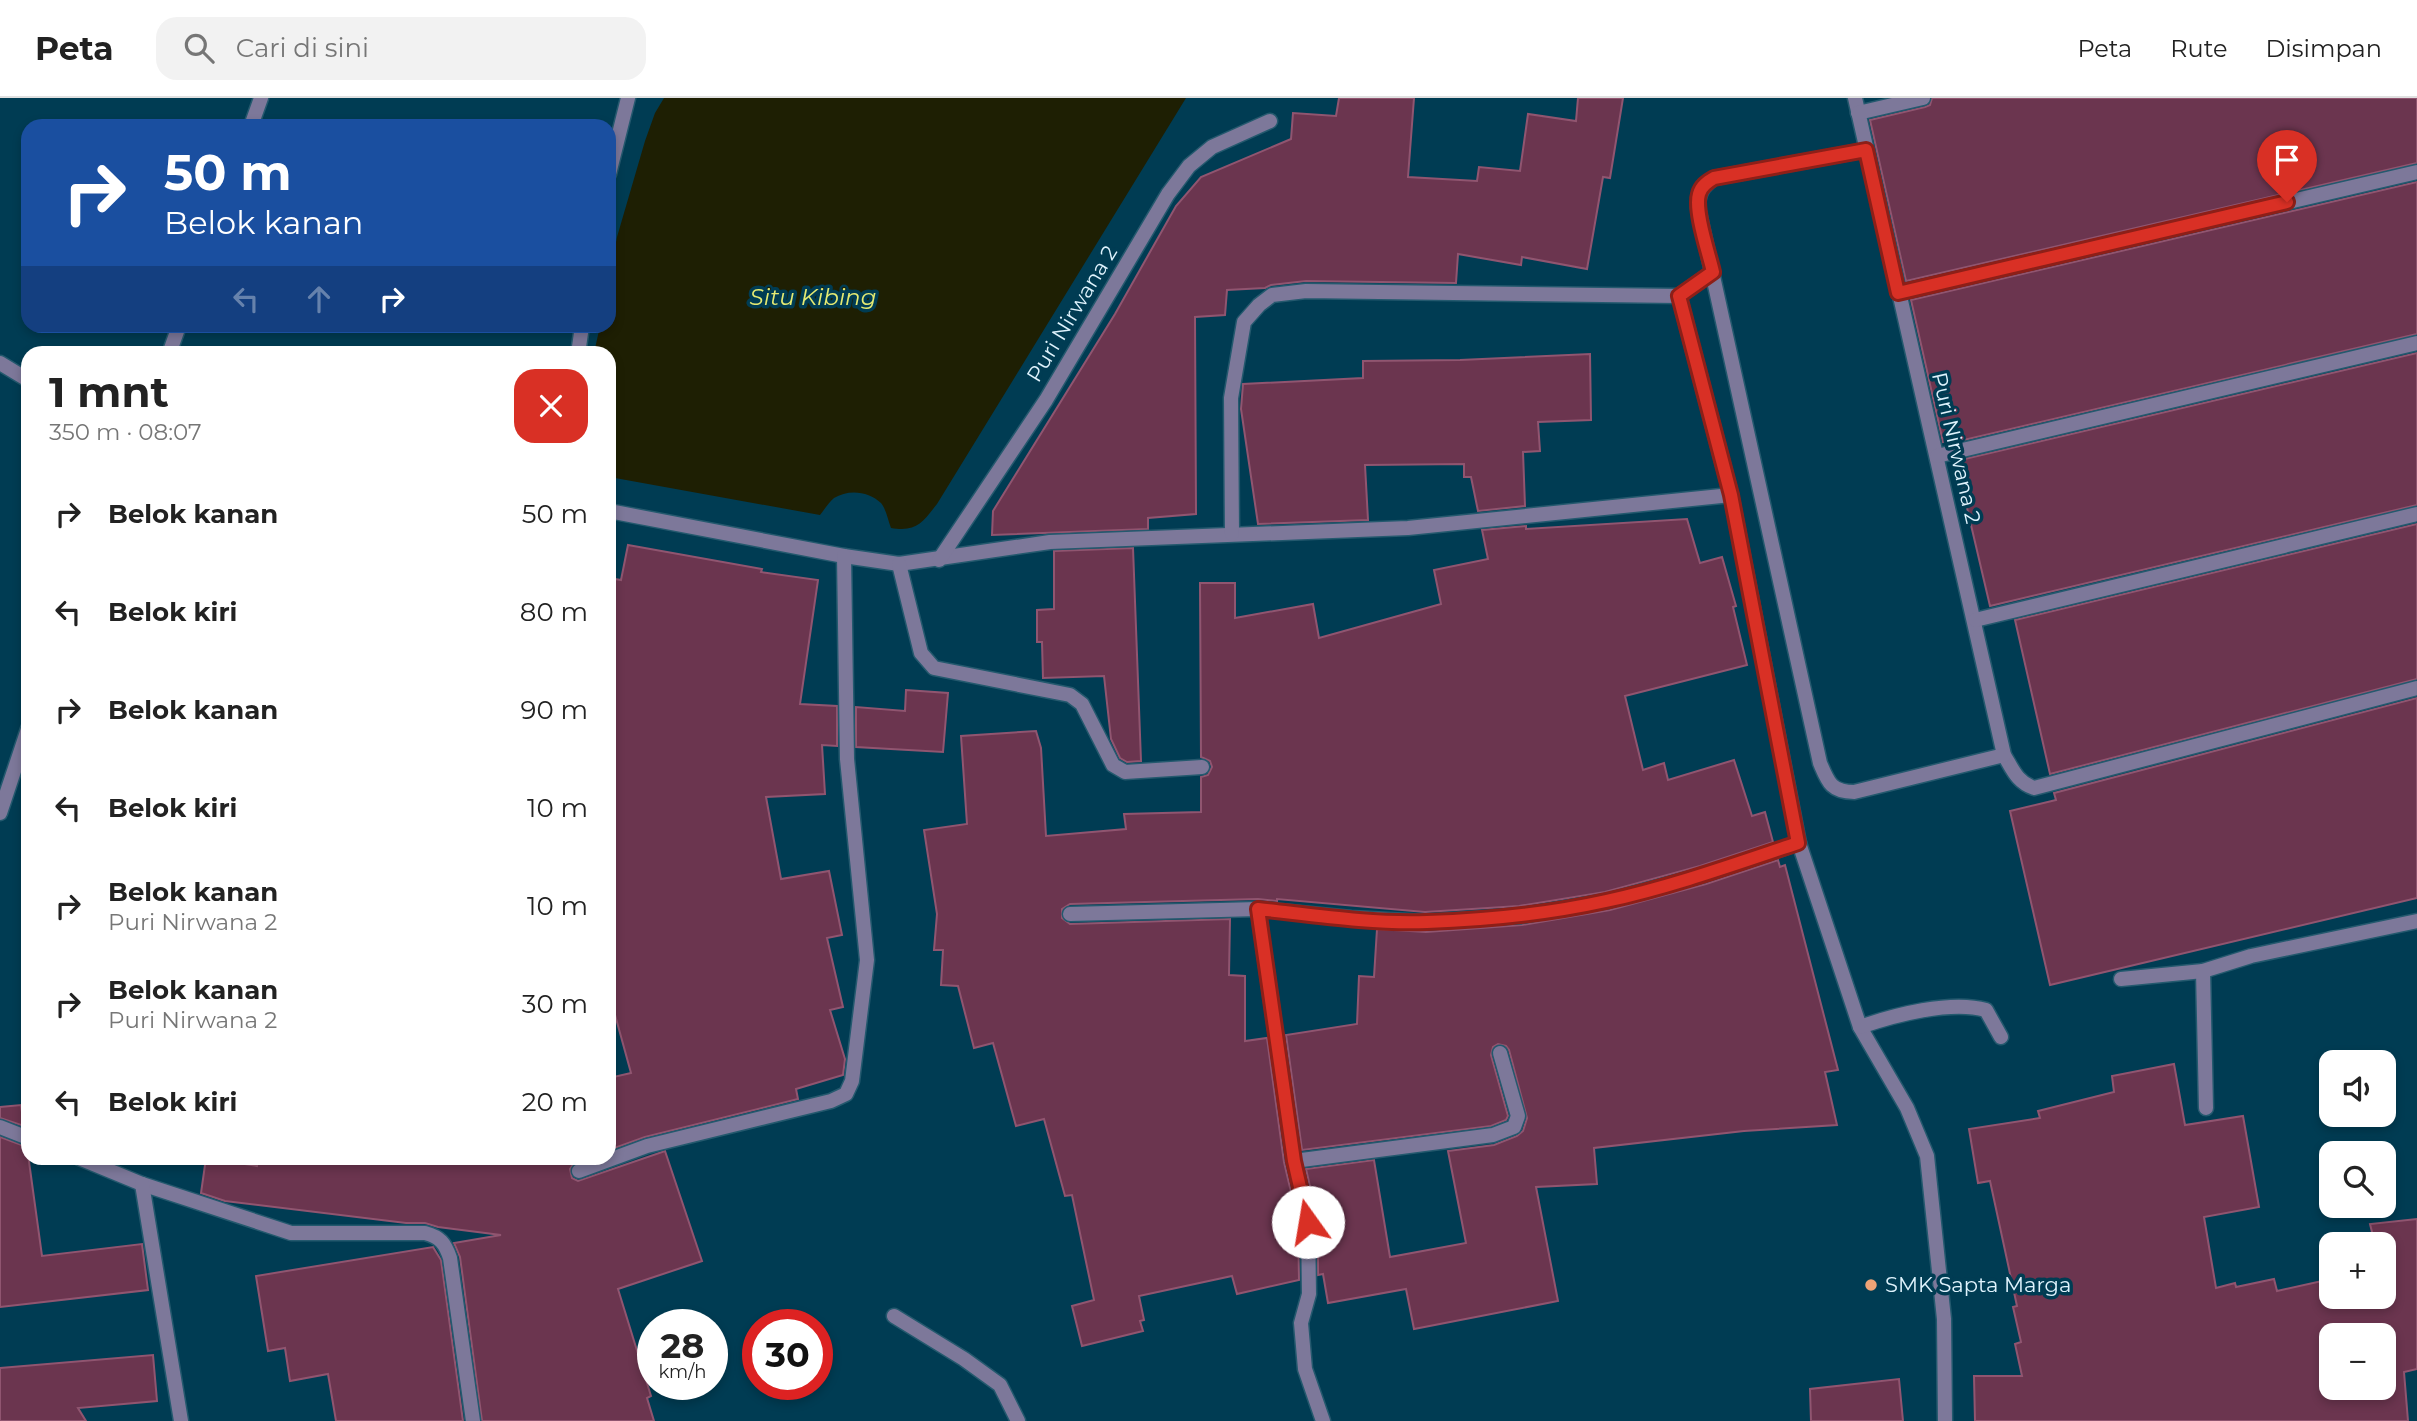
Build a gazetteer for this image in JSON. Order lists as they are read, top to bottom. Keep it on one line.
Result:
{"streets":{"street":["Puri Nirwana 2"]},"water":["Situ Kibing"],"places":["SMK Sapta Marga"],"page":{"header":"Peta","search":"Cari di sini","nav":["Peta","Rute","Disimpan"],"turn":["50 m","Belok kanan"],"heading":["1 mnt","350 m · 08:07"],"list":[{"name":"Belok kanan","value":"50 m"},{"name":"Belok kiri","value":"80 m"},{"name":"Belok kanan","value":"90 m"},{"name":"Belok kiri","value":"10 m"},{"name":"Belok kanan","note":"Puri Nirwana 2","value":"10 m"},{"name":"Belok kanan","note":"Puri Nirwana 2","value":"30 m"},{"name":"Belok kiri","value":"20 m"}],"map_buttons":["+","−"],"speed":"28 km/h","limit":"30"}}
